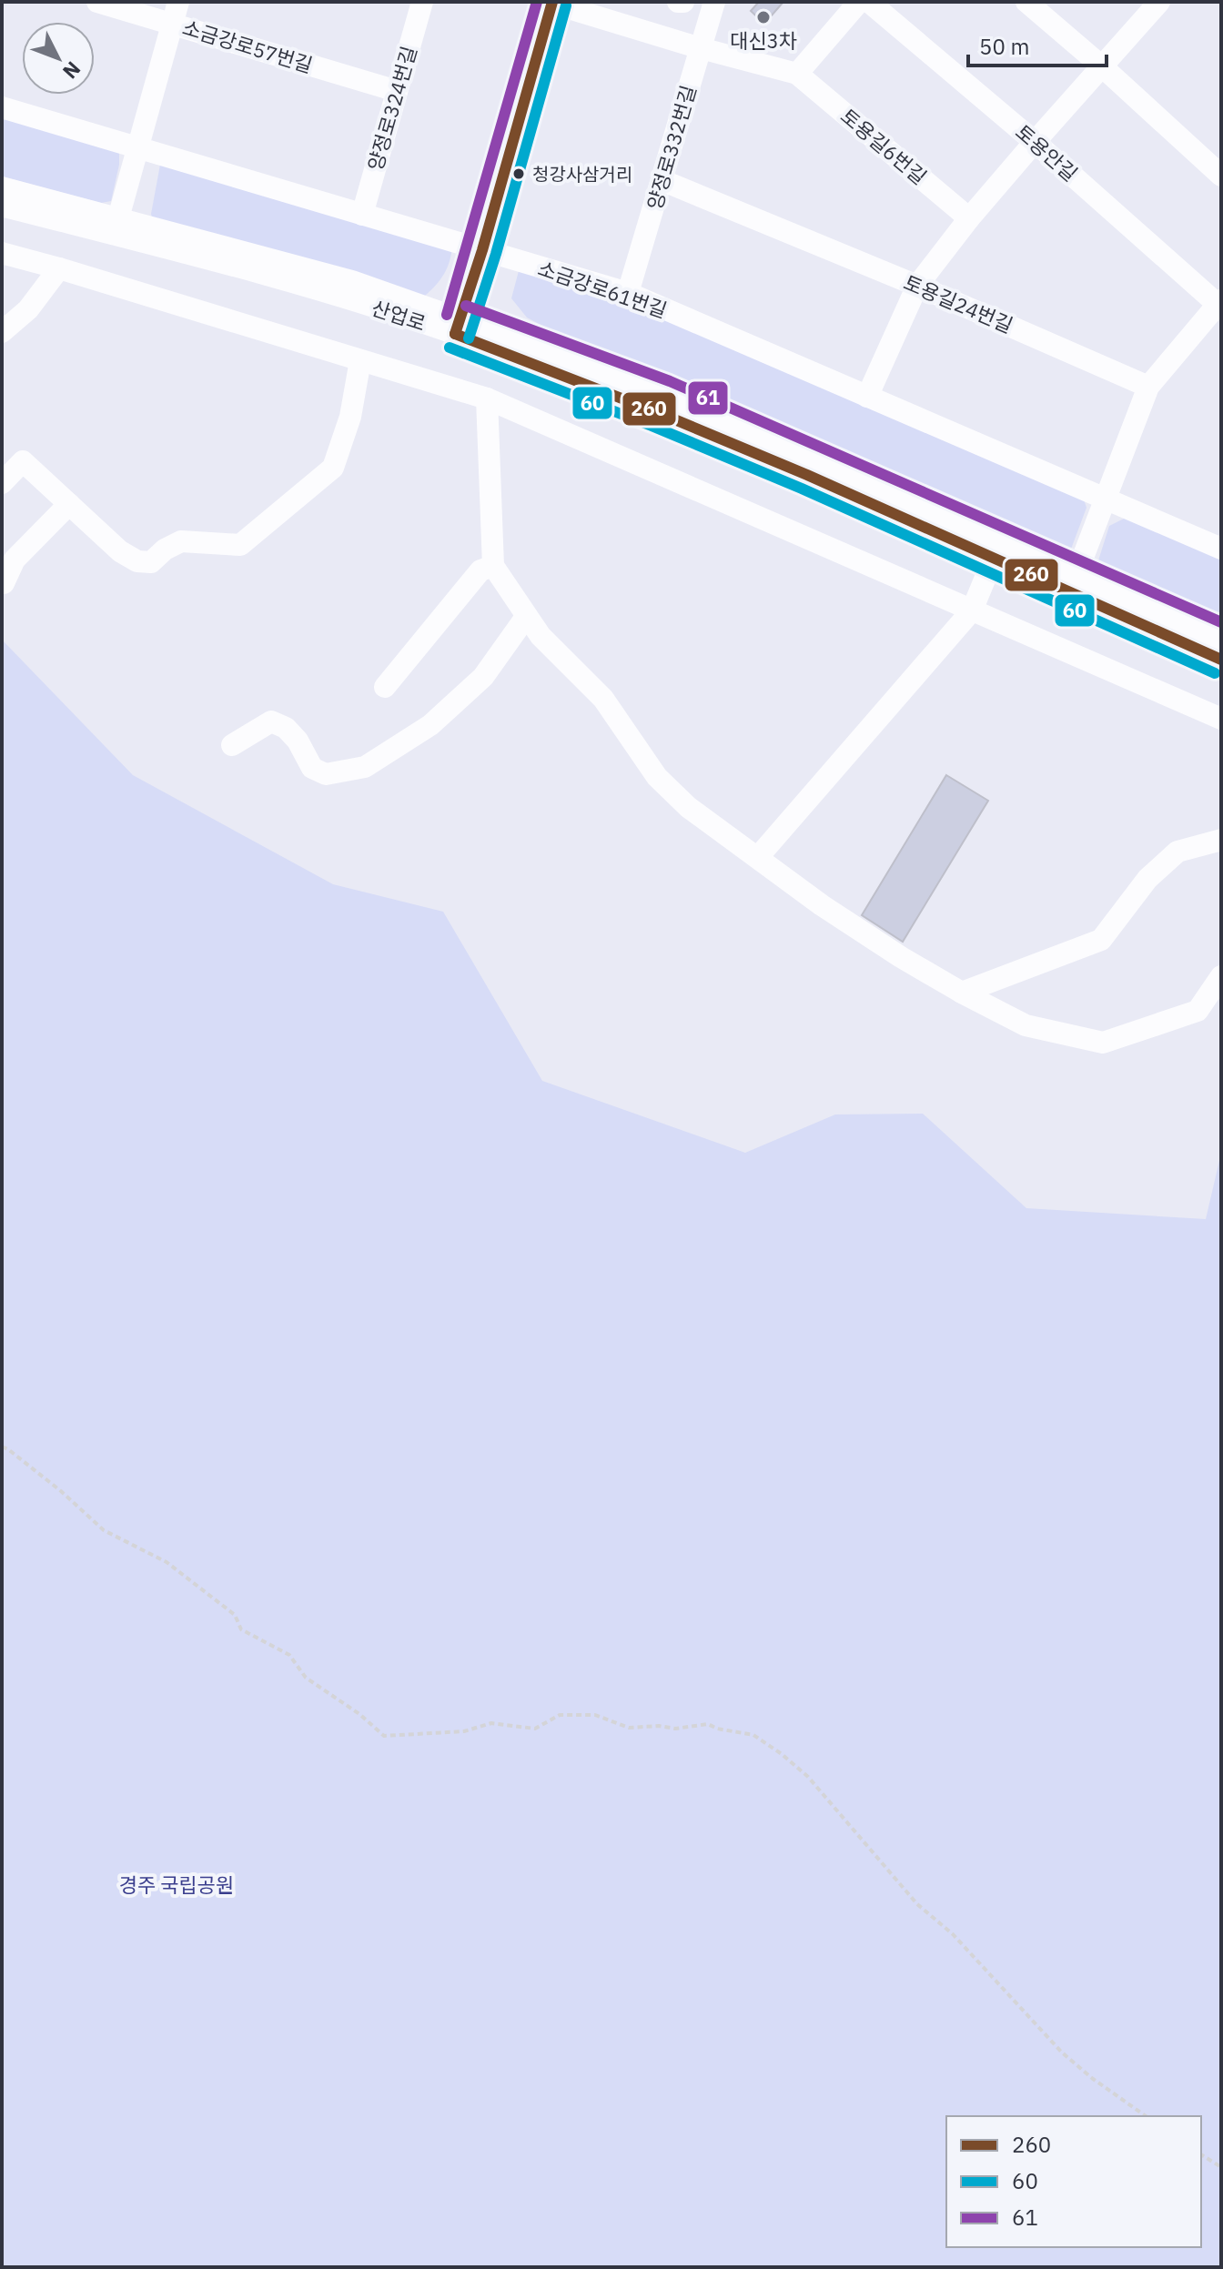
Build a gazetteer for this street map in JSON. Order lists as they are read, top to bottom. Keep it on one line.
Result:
{"streets":{"street":["소금강로57번길","양정로324번길","토용길6번길","양정로332번길","토용안길","소금강로61번길","토용길24번길","산업로"]},"crossings":[["소금강로57번길","양정로324번길"],["양정로324번길","소금강로61번길"],["토용길6번길","양정로332번길"],["양정로332번길","소금강로61번길"],["양정로332번길","토용길24번길"]],"parks":["경주 국립공원"],"places":["대신3차","청강사삼거리"],"lines":["transit line 260","transit line 61","transit line 60"],"legend":["260","60","61"],"scale_bar":"50 m","north":"bottom right"}
